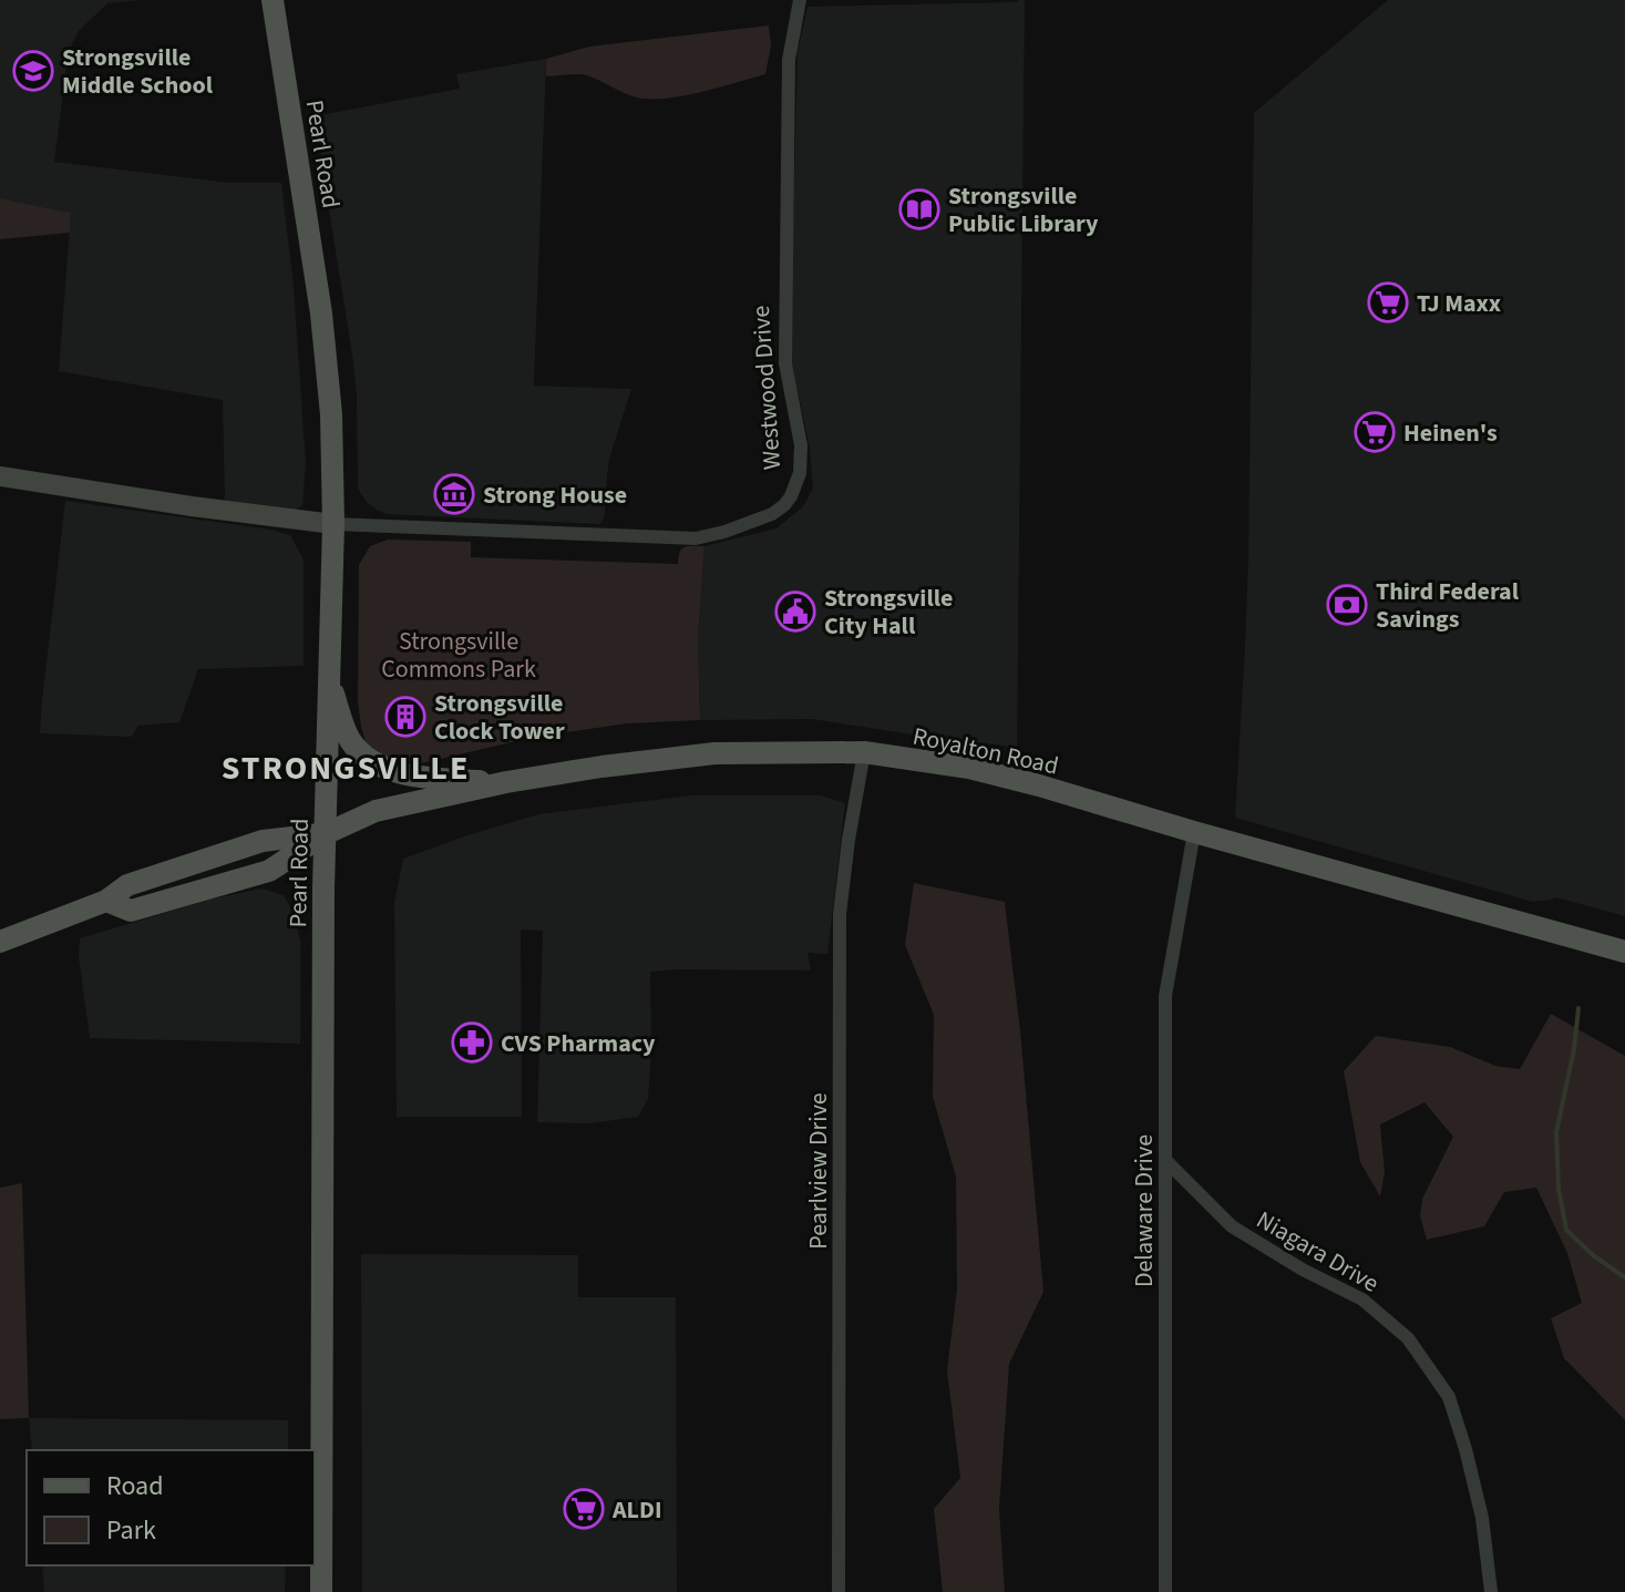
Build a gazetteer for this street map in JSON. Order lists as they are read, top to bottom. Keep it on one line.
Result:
{"streets":{"main road":["Pearl Road","Royalton Road"],"street":["Westwood Drive","Pearlview Drive","Delaware Drive","Niagara Drive"]},"crossings":[["Pearl Road","Westwood Drive"],["Pearl Road","Royalton Road"],["Royalton Road","Pearlview Drive"],["Royalton Road","Delaware Drive"],["Delaware Drive","Niagara Drive"]],"districts":["STRONGSVILLE"],"parks":["Strongsville Commons Park"],"places":{"school or university":["Strongsville Middle School"],"library":["Strongsville Public Library"],"supermarket":["TJ Maxx","Heinen's","ALDI"],"museum":["Strong House"],"bank":["Third Federal Savings"],"public building":["Strongsville City Hall"],"building":["Strongsville Clock Tower"],"pharmacy":["CVS Pharmacy"]},"legend":["Road","Park"]}
